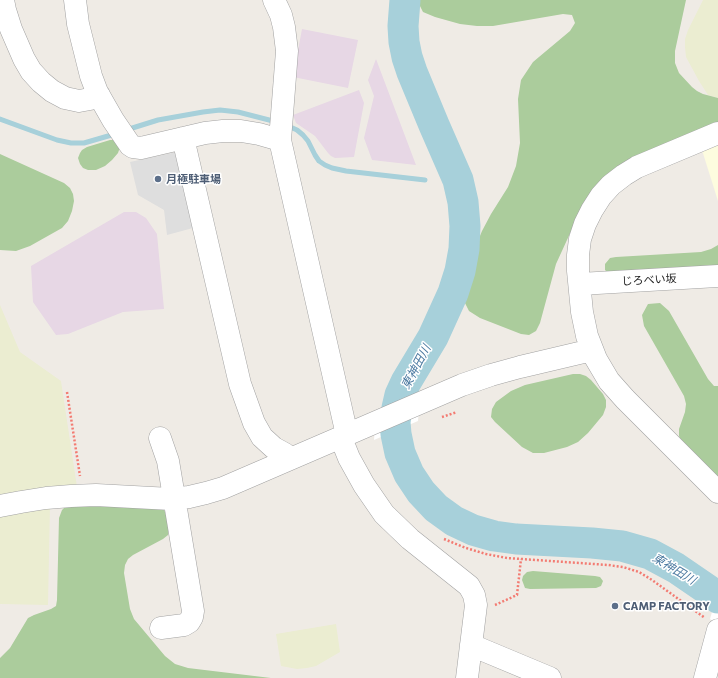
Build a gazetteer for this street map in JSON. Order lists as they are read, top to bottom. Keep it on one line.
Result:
{"streets":{"street":["じろべい坂"]},"water":["東神田川"],"places":["月極駐車場","CAMP FACTORY"]}
